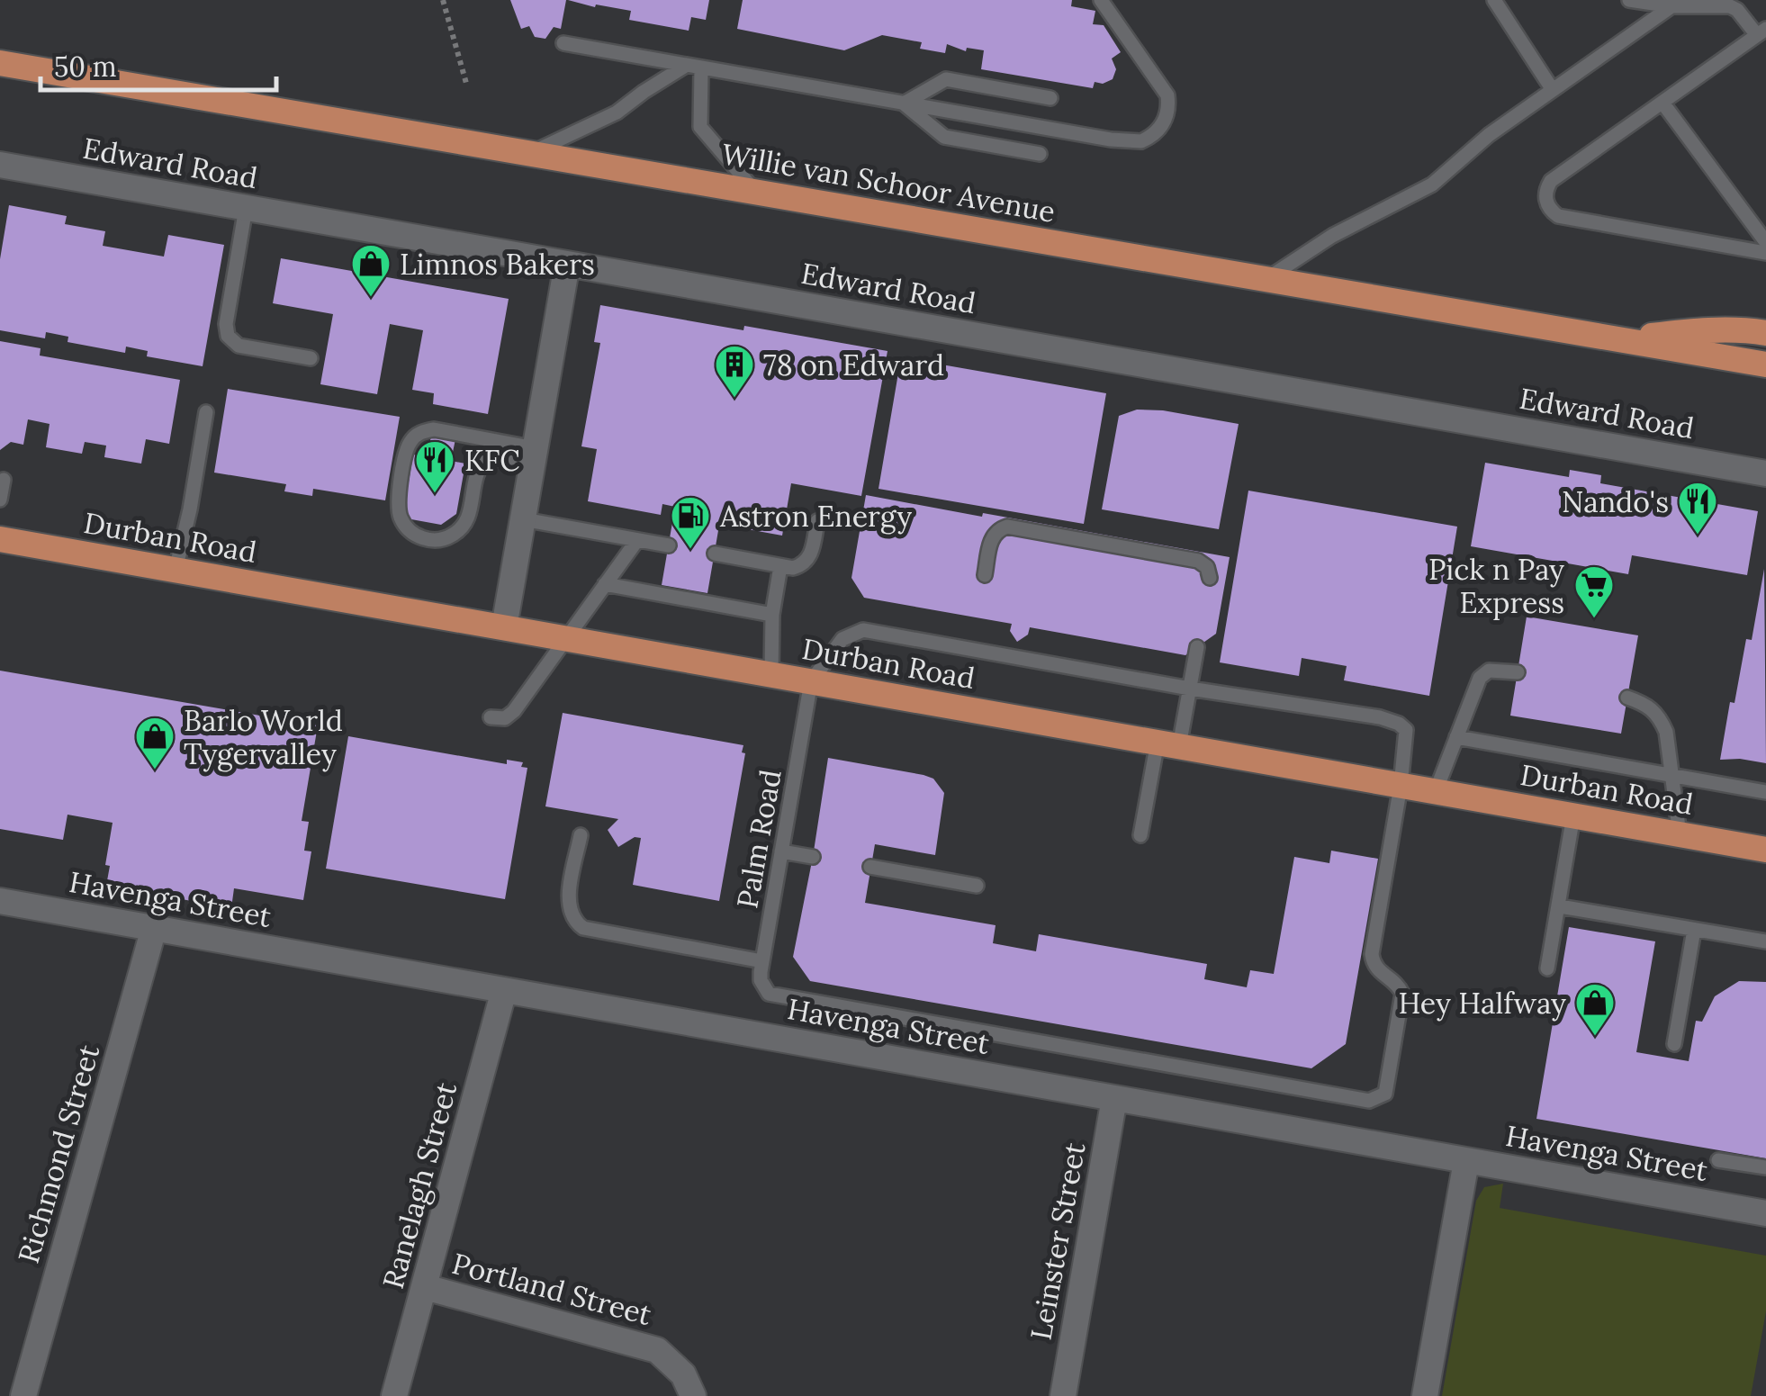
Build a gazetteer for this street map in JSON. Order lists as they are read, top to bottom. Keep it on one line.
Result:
{"streets":{"main road":["Willie van Schoor Avenue","Durban Road"],"street":["Edward Road","Havenga Street","Richmond Street","Ranelagh Street","Leinster Street","Portland Street"],"lane":["Palm Road"]},"crossings":[["Durban Road","Palm Road"],["Havenga Street","Richmond Street"],["Havenga Street","Ranelagh Street"],["Havenga Street","Leinster Street"],["Ranelagh Street","Portland Street"]],"places":{"shop":["Limnos Bakers","Barlo World Tygervalley","Hey Halfway"],"building":["78 on Edward"],"restaurant":["KFC","Nando's"],"fuel station":["Astron Energy"],"supermarket":["Pick n Pay Express"]},"scale_bar":"50 m"}
